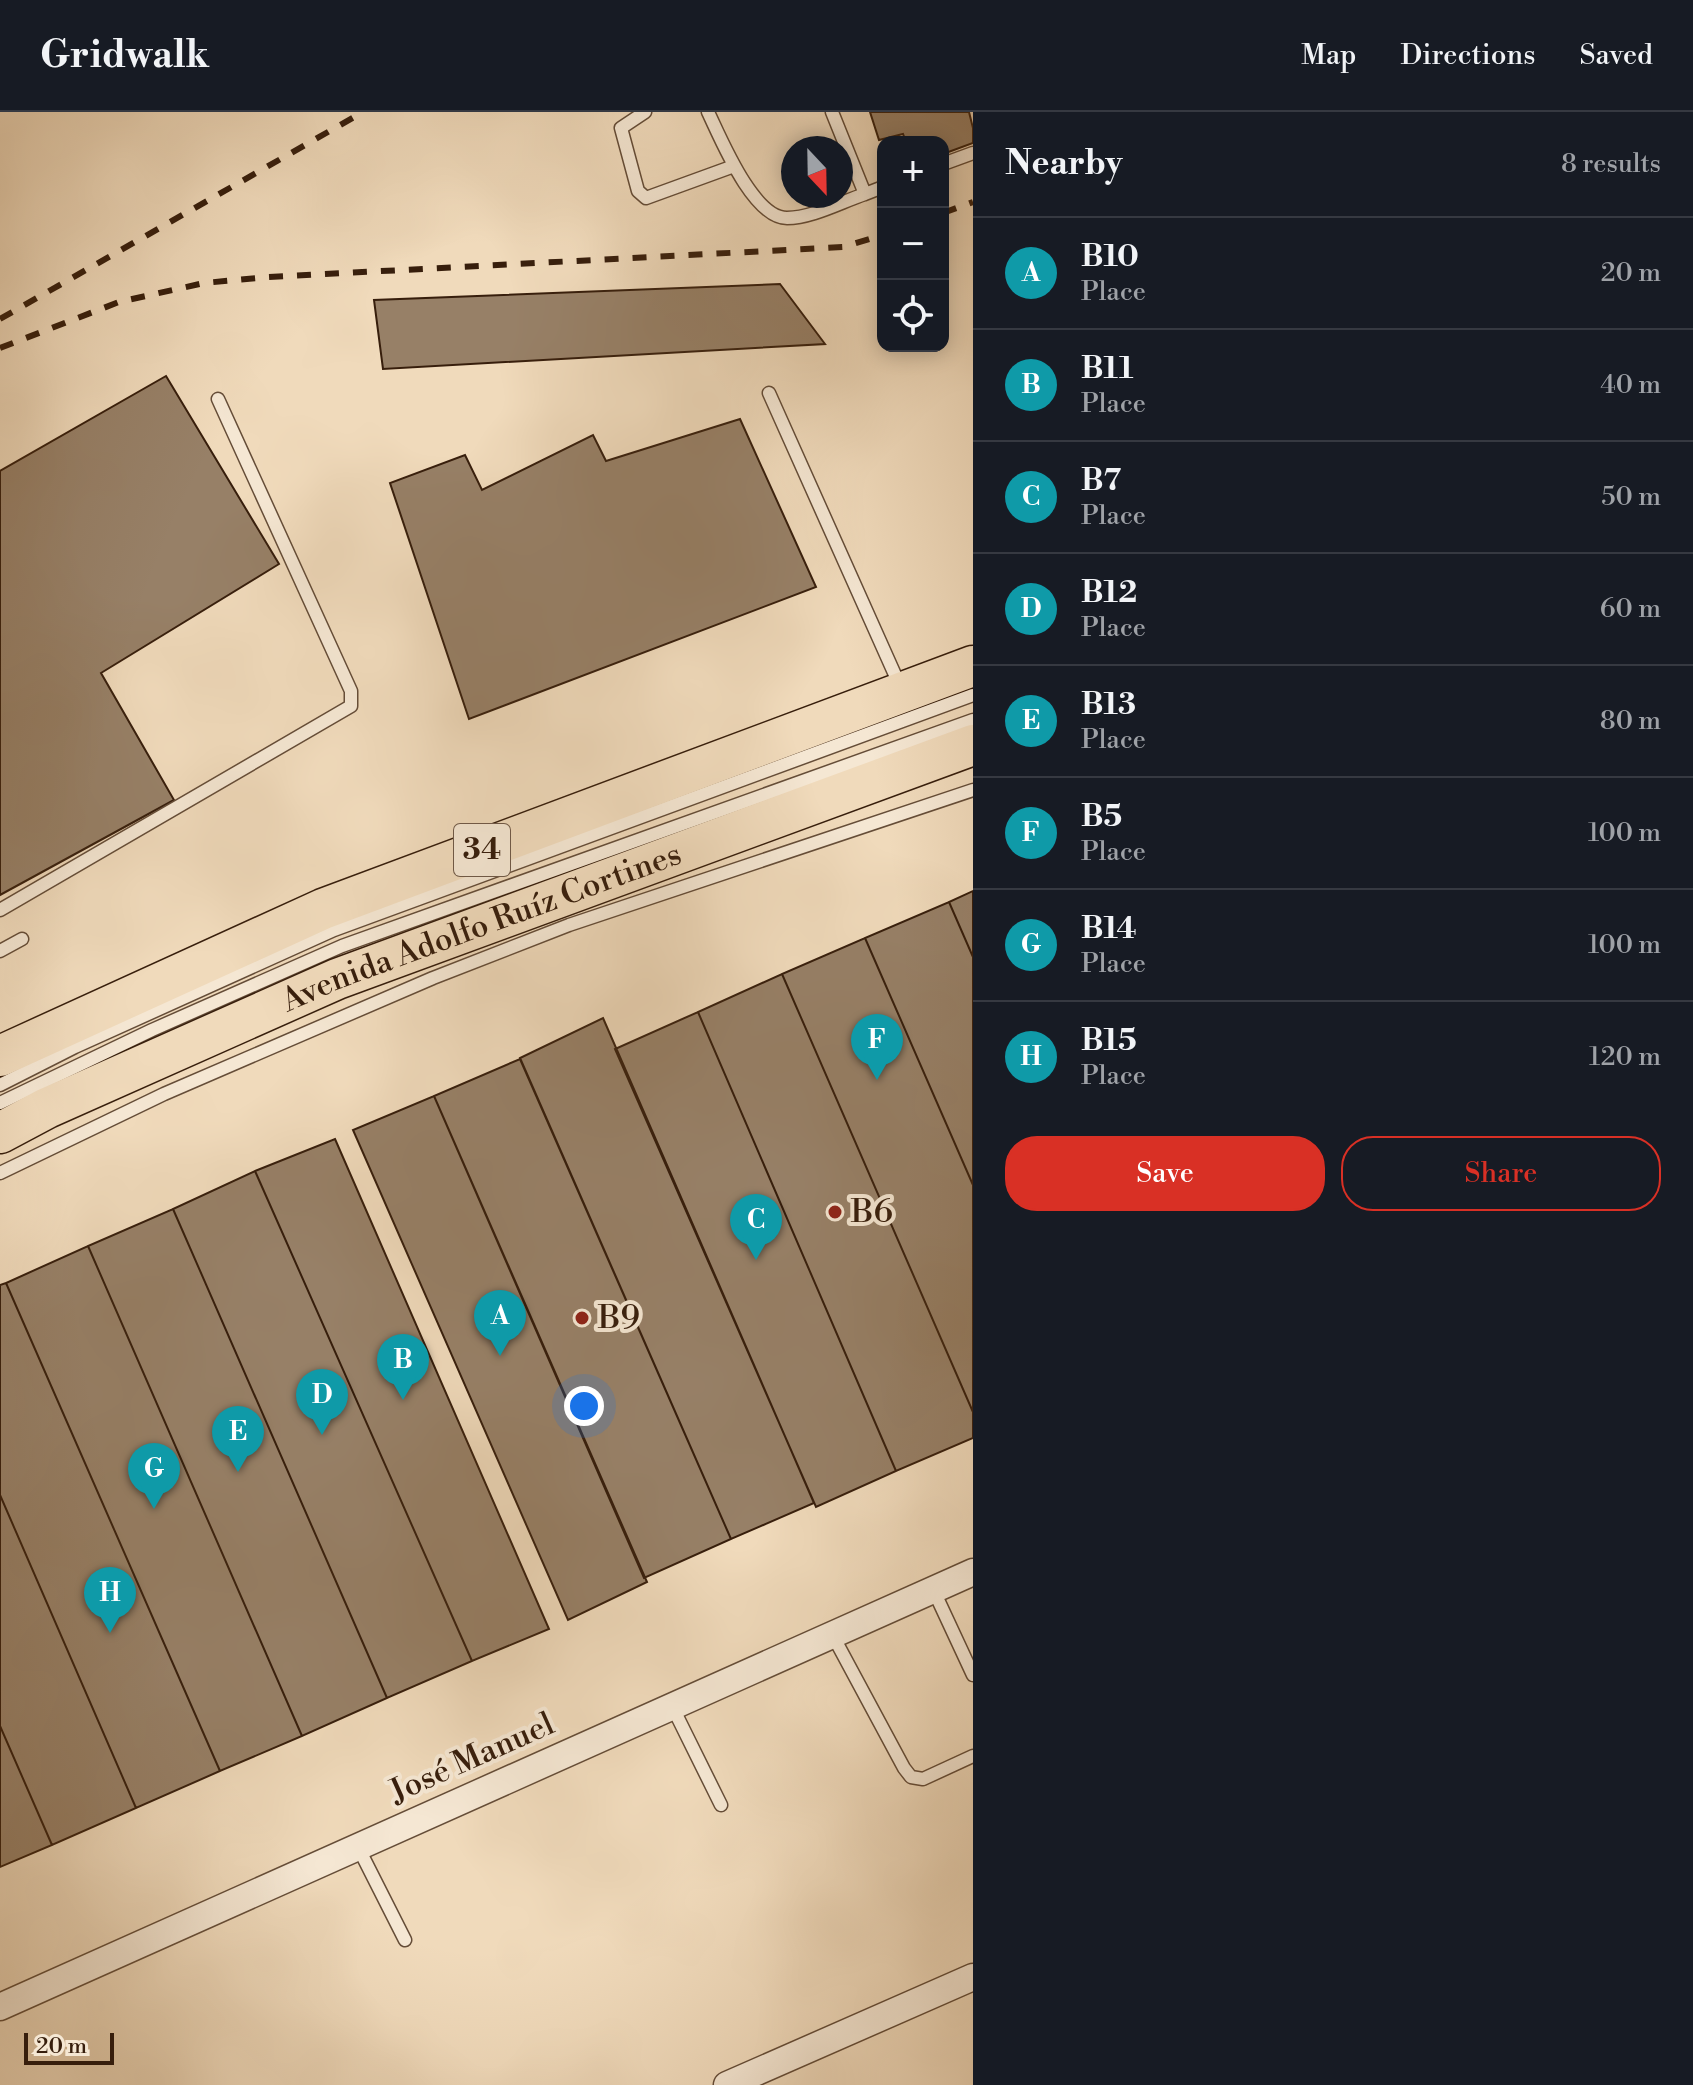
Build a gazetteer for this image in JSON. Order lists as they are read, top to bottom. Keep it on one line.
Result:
{"streets":{"main road":["34","Avenida Adolfo Ruíz Cortines"],"street":["José Manuel"]},"places":["B6","B9"],"scale_bar":"20 m","north":"bottom","page":{"header":"Gridwalk","nav":["Map","Directions","Saved"],"heading":["Nearby","8 results"],"map_buttons":["+","−"],"list":[{"mark":"A","name":"B10","note":"Place","value":"20 m"},{"mark":"B","name":"B11","note":"Place","value":"40 m"},{"mark":"C","name":"B7","note":"Place","value":"50 m"},{"mark":"D","name":"B12","note":"Place","value":"60 m"},{"mark":"E","name":"B13","note":"Place","value":"80 m"},{"mark":"F","name":"B5","note":"Place","value":"100 m"},{"mark":"G","name":"B14","note":"Place","value":"100 m"},{"mark":"H","name":"B15","note":"Place","value":"120 m"}],"pins":["F","C","A","B","D","E","G","H"],"buttons":["Save","Share"],"scale":"20 m"}}
